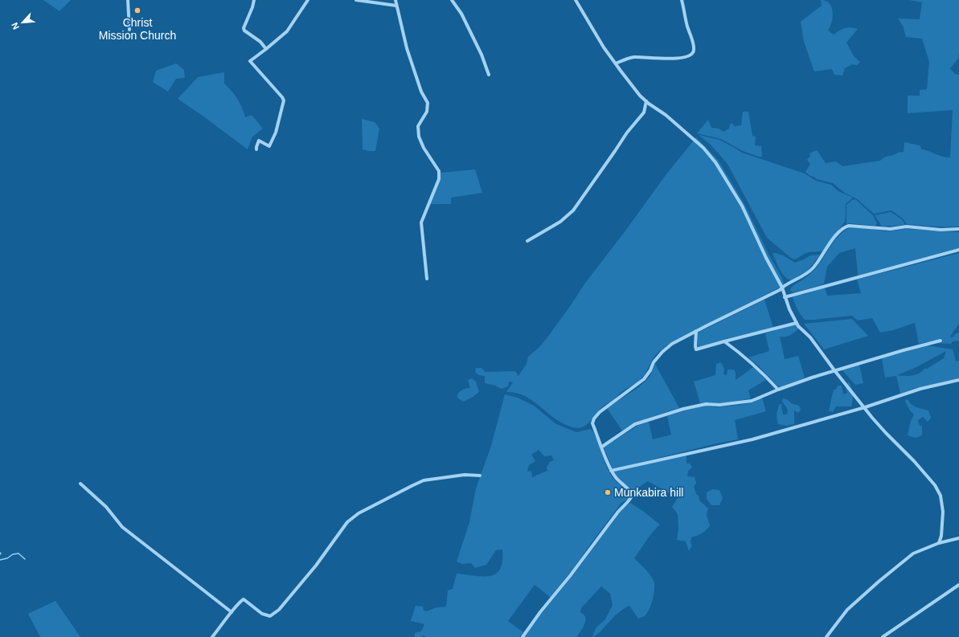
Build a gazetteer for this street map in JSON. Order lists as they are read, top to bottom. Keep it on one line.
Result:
{"places":["Christ Mission Church","Munkabira hill"],"north":"bottom left"}
